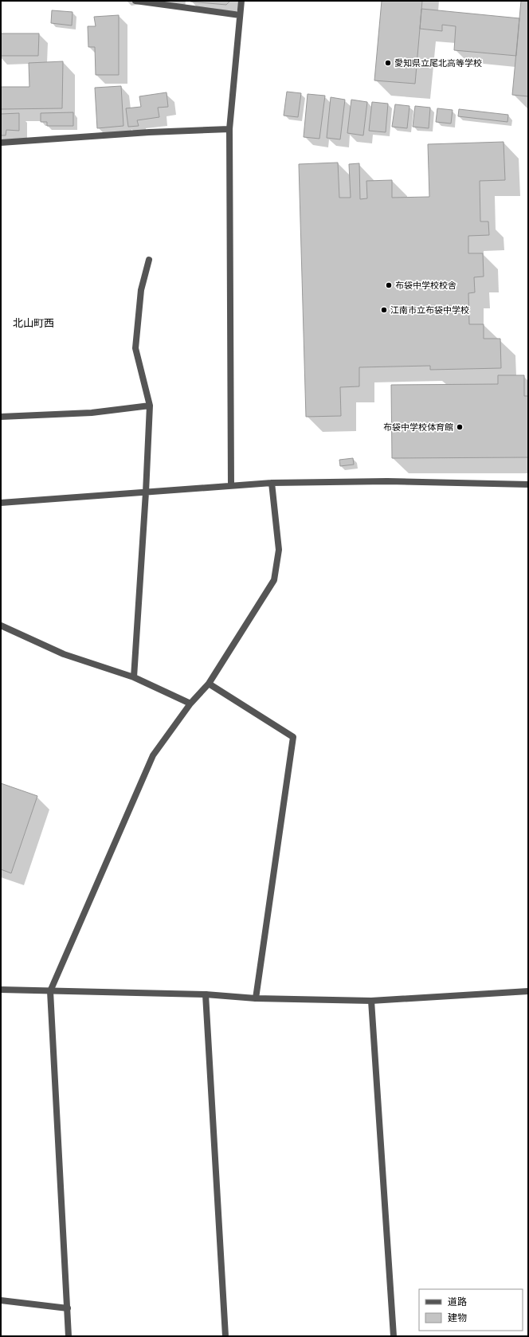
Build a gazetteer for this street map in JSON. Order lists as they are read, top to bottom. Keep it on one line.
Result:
{"districts":["北山町西"],"places":["愛知県立尾北高等学校","布袋中学校校舎","江南市立布袋中学校","布袋中学校体育館"],"legend":["道路","建物"]}
